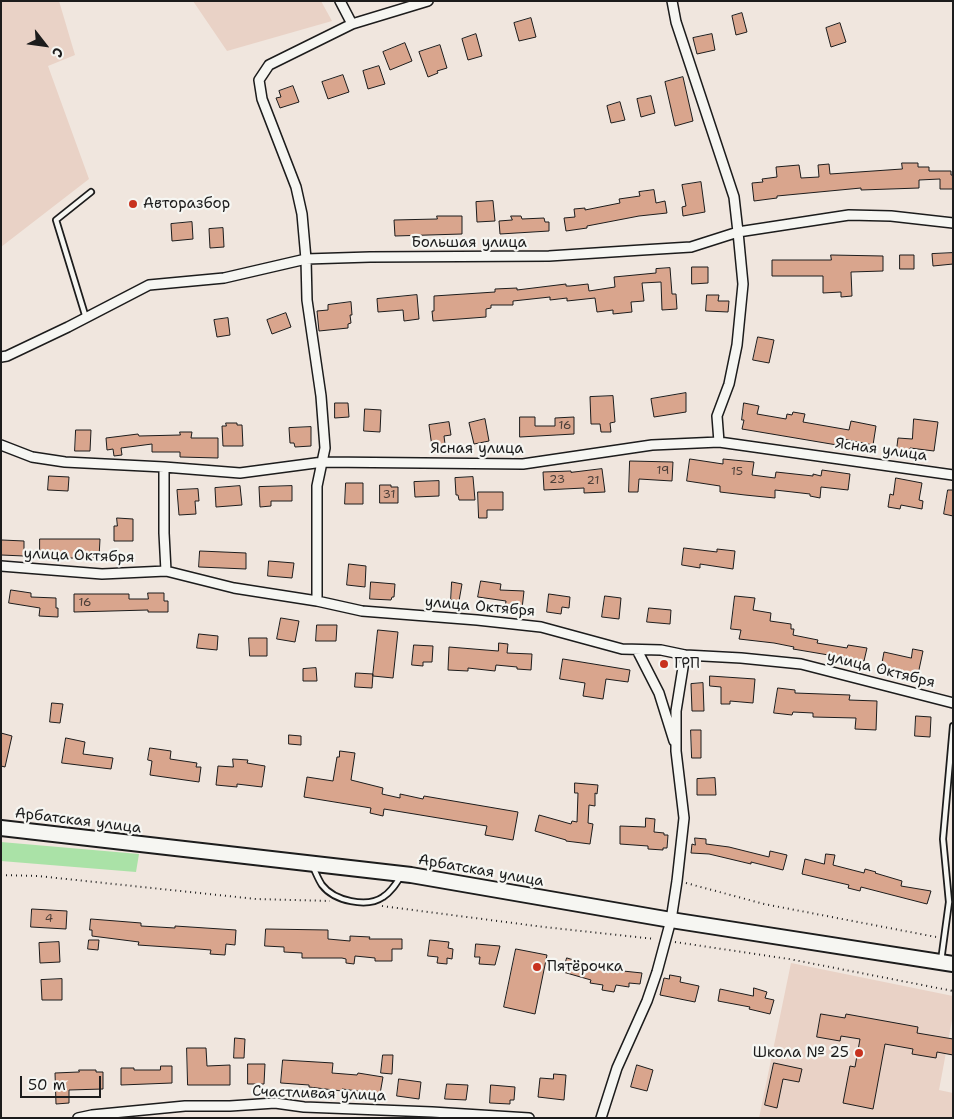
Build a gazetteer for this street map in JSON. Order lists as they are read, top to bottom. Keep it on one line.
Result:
{"streets":{"main road":["Арбатская улица"],"street":["Большая улица","Ясная улица","улица Октября","Счастливая улица"]},"places":["Авторазбор","ГРП","Пятёрочка","Школа № 25"],"house_numbers":["16","19","15","23","21","31","16","4"],"scale_bar":"50 m","north":"bottom right"}
